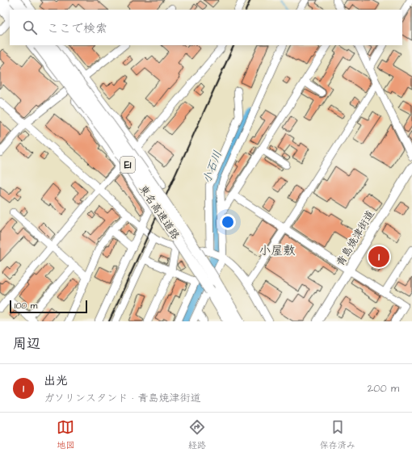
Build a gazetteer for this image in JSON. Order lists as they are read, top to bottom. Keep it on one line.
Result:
{"streets":{"highway":["E1","東名高速道路"],"main road":["青島焼津街道"]},"districts":["小屋敷"],"water":["小石川"],"scale_bar":"100 m","page":{"search":"ここで検索","pins":"1","scale":"100 m","heading":"周辺","list":[{"mark":"1","name":"出光","note":"ガソリンスタンド · 青島焼津街道","value":"200 m"}],"nav":["地図","経路","保存済み"]}}
